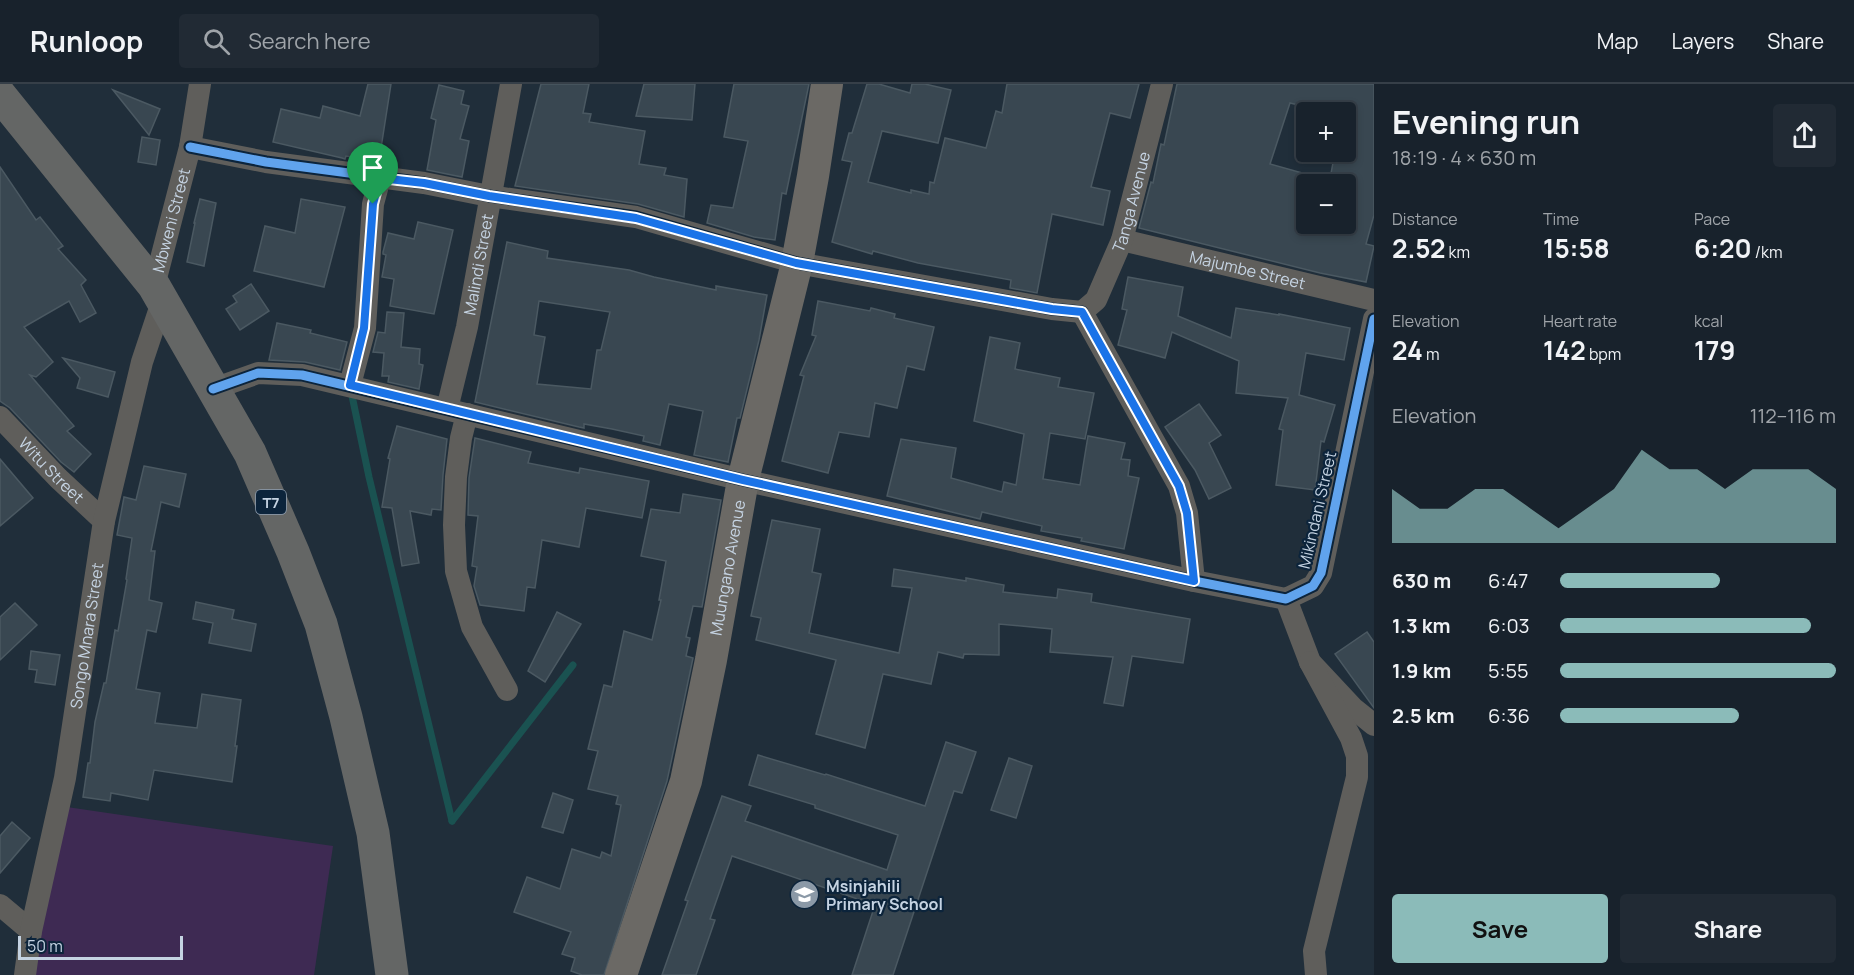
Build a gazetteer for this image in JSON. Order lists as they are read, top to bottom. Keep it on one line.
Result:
{"streets":{"highway":["T7"],"main road":["Muungano Avenue"],"street":["Tanga Avenue","Mbweni Street","Malindi Street","Majumbe Street","Witu Street","Mikindani Street","Songo Mnara Street"]},"crossings":[["Tanga Avenue","Majumbe Street"],["Mbweni Street","T7"],["Mbweni Street","Songo Mnara Street"],["Witu Street","Songo Mnara Street"],["T7","Songo Mnara Street"]],"places":{"school or university":["Msinjahili Primary School"]},"scale_bar":"50 m","page":{"header":"Runloop","search":"Search here","nav":["Map","Layers","Share"],"heading":["Evening run","18:19 · 4 × 630 m"],"map_buttons":["+","−"],"stats":[["Distance","2.52 km"],["Time","15:58"],["Pace","6:20 /km"],["Elevation","24 m"],["Heart rate","142 bpm"],["kcal","179"]],"chart":["Elevation","112–116 m"],"list":[{"name":"630 m","note":"6:47"},{"name":"1.3 km","note":"6:03"},{"name":"1.9 km","note":"5:55"},{"name":"2.5 km","note":"6:36"}],"buttons":["Save","Share"],"scale":"50 m"}}
